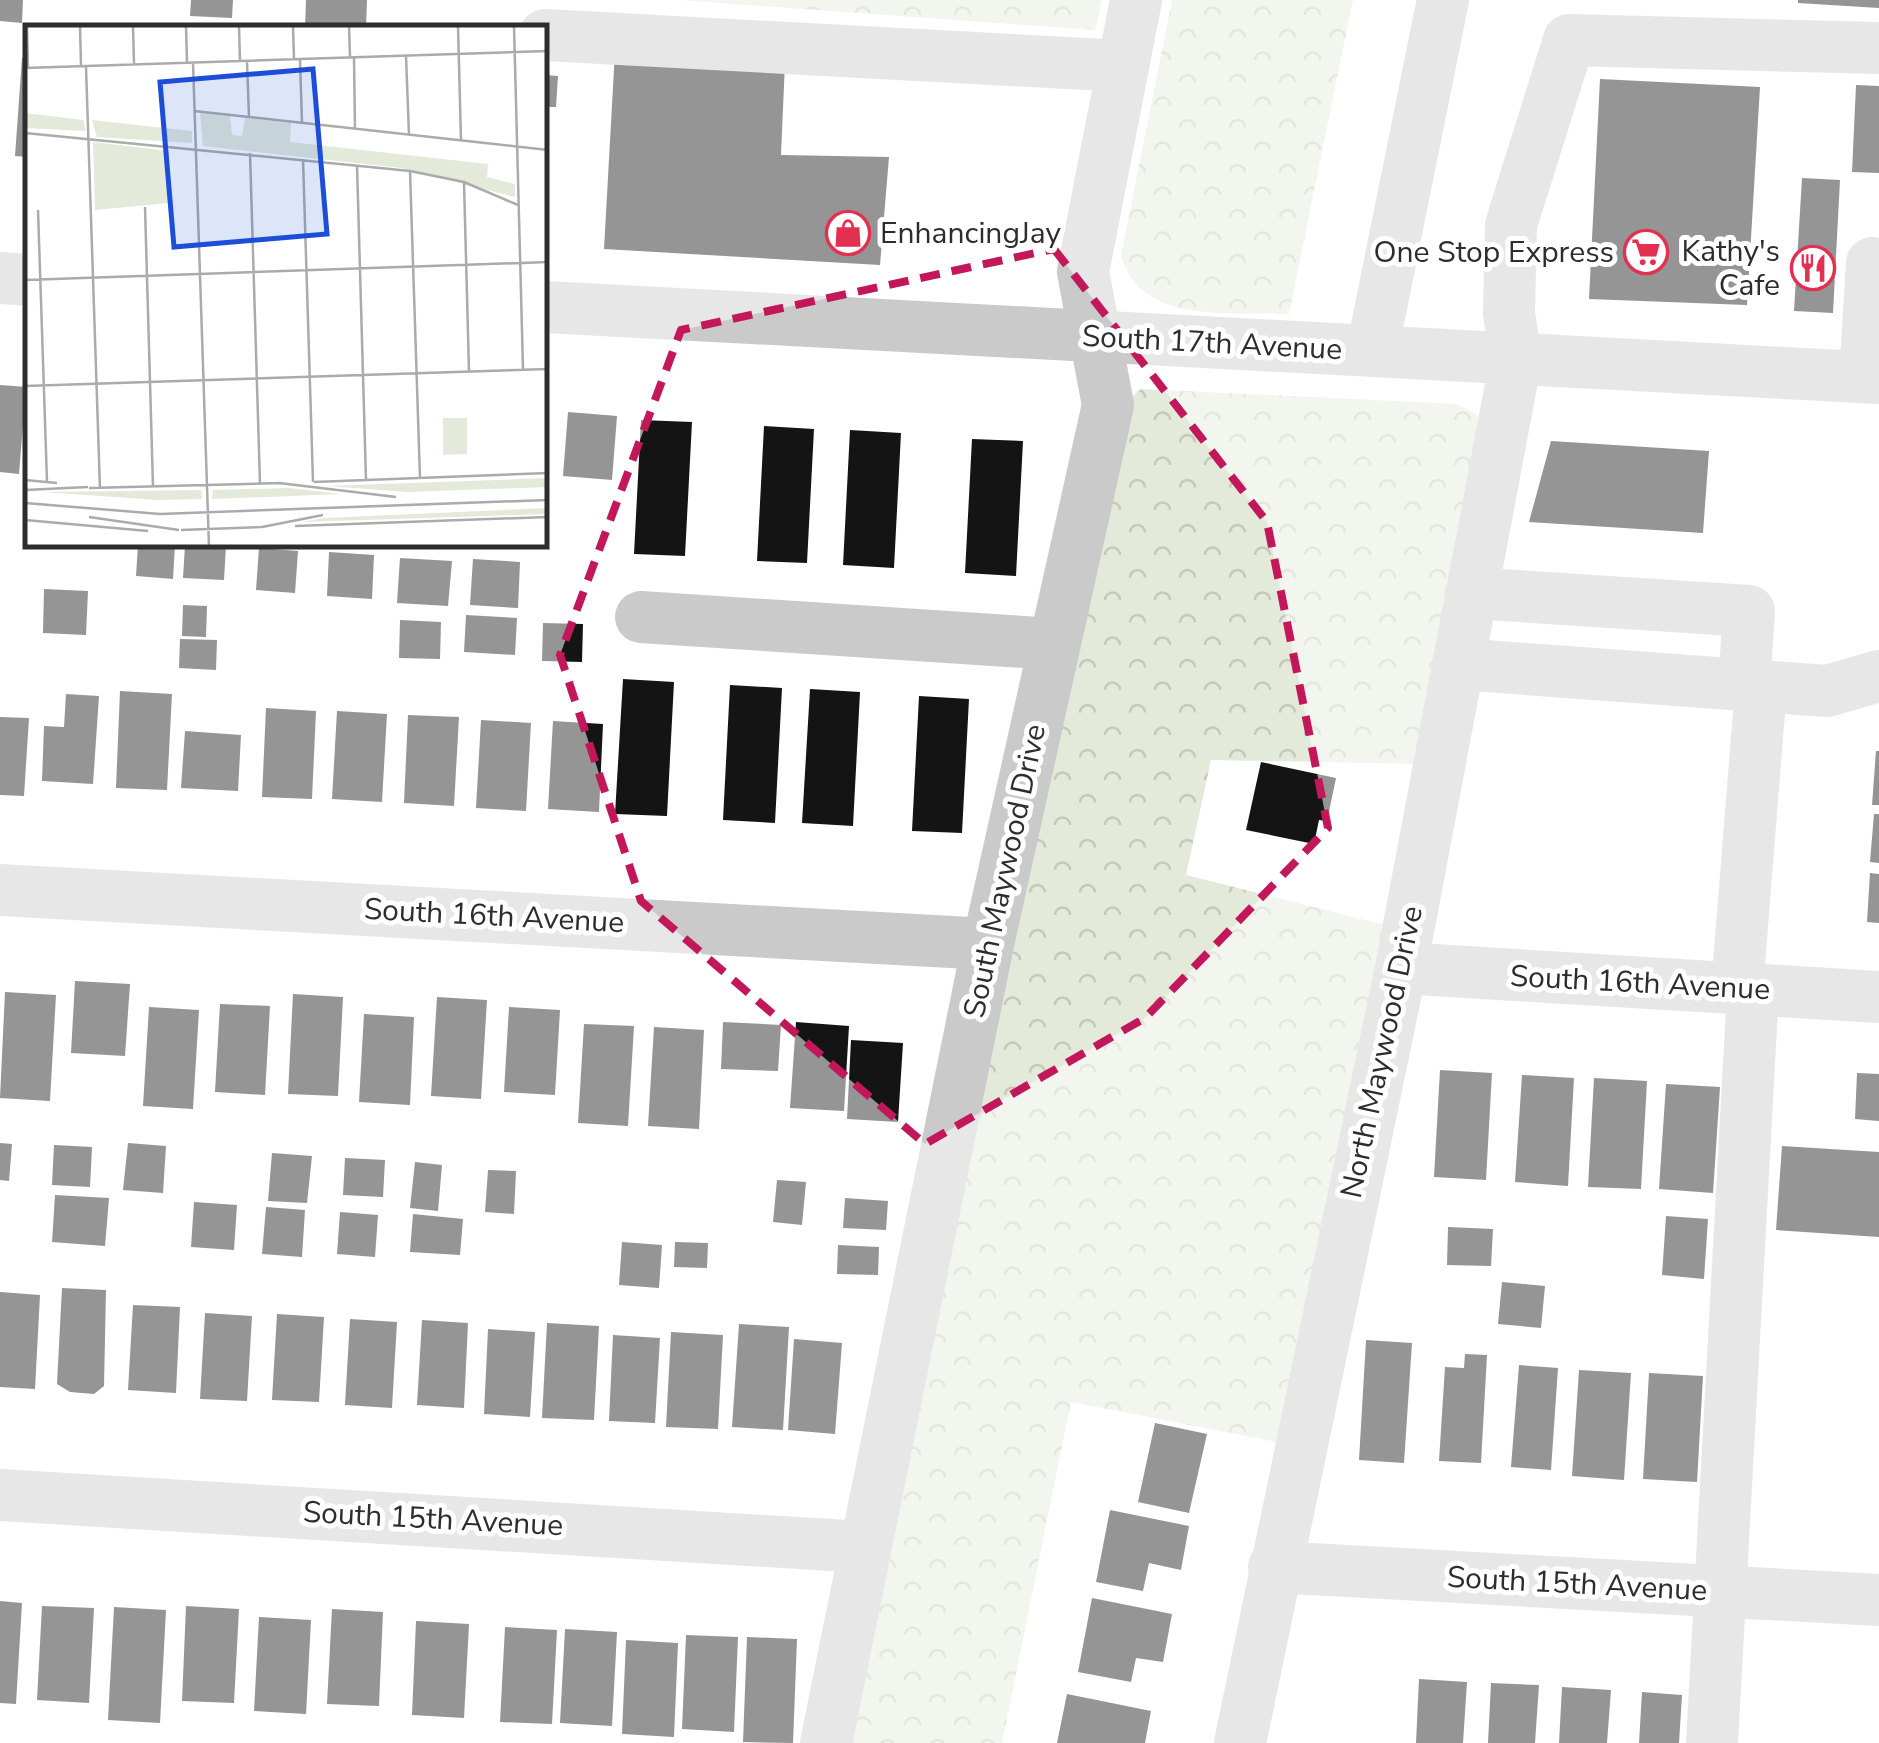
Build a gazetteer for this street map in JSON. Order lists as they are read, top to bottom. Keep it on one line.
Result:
{"streets":{"street":["South 17th Avenue","South Maywood Drive","South 16th Avenue","North Maywood Drive","South 15th Avenue"]},"crossings":[["South 17th Avenue","South Maywood Drive"],["South 17th Avenue","North Maywood Drive"],["South Maywood Drive","South 16th Avenue"],["South Maywood Drive","South 15th Avenue"],["South 16th Avenue","North Maywood Drive"],["North Maywood Drive","South 15th Avenue"]],"places":{"shop":["EnhancingJay"],"supermarket":["One Stop Express"],"restaurant":["Kathy's Cafe"]}}
